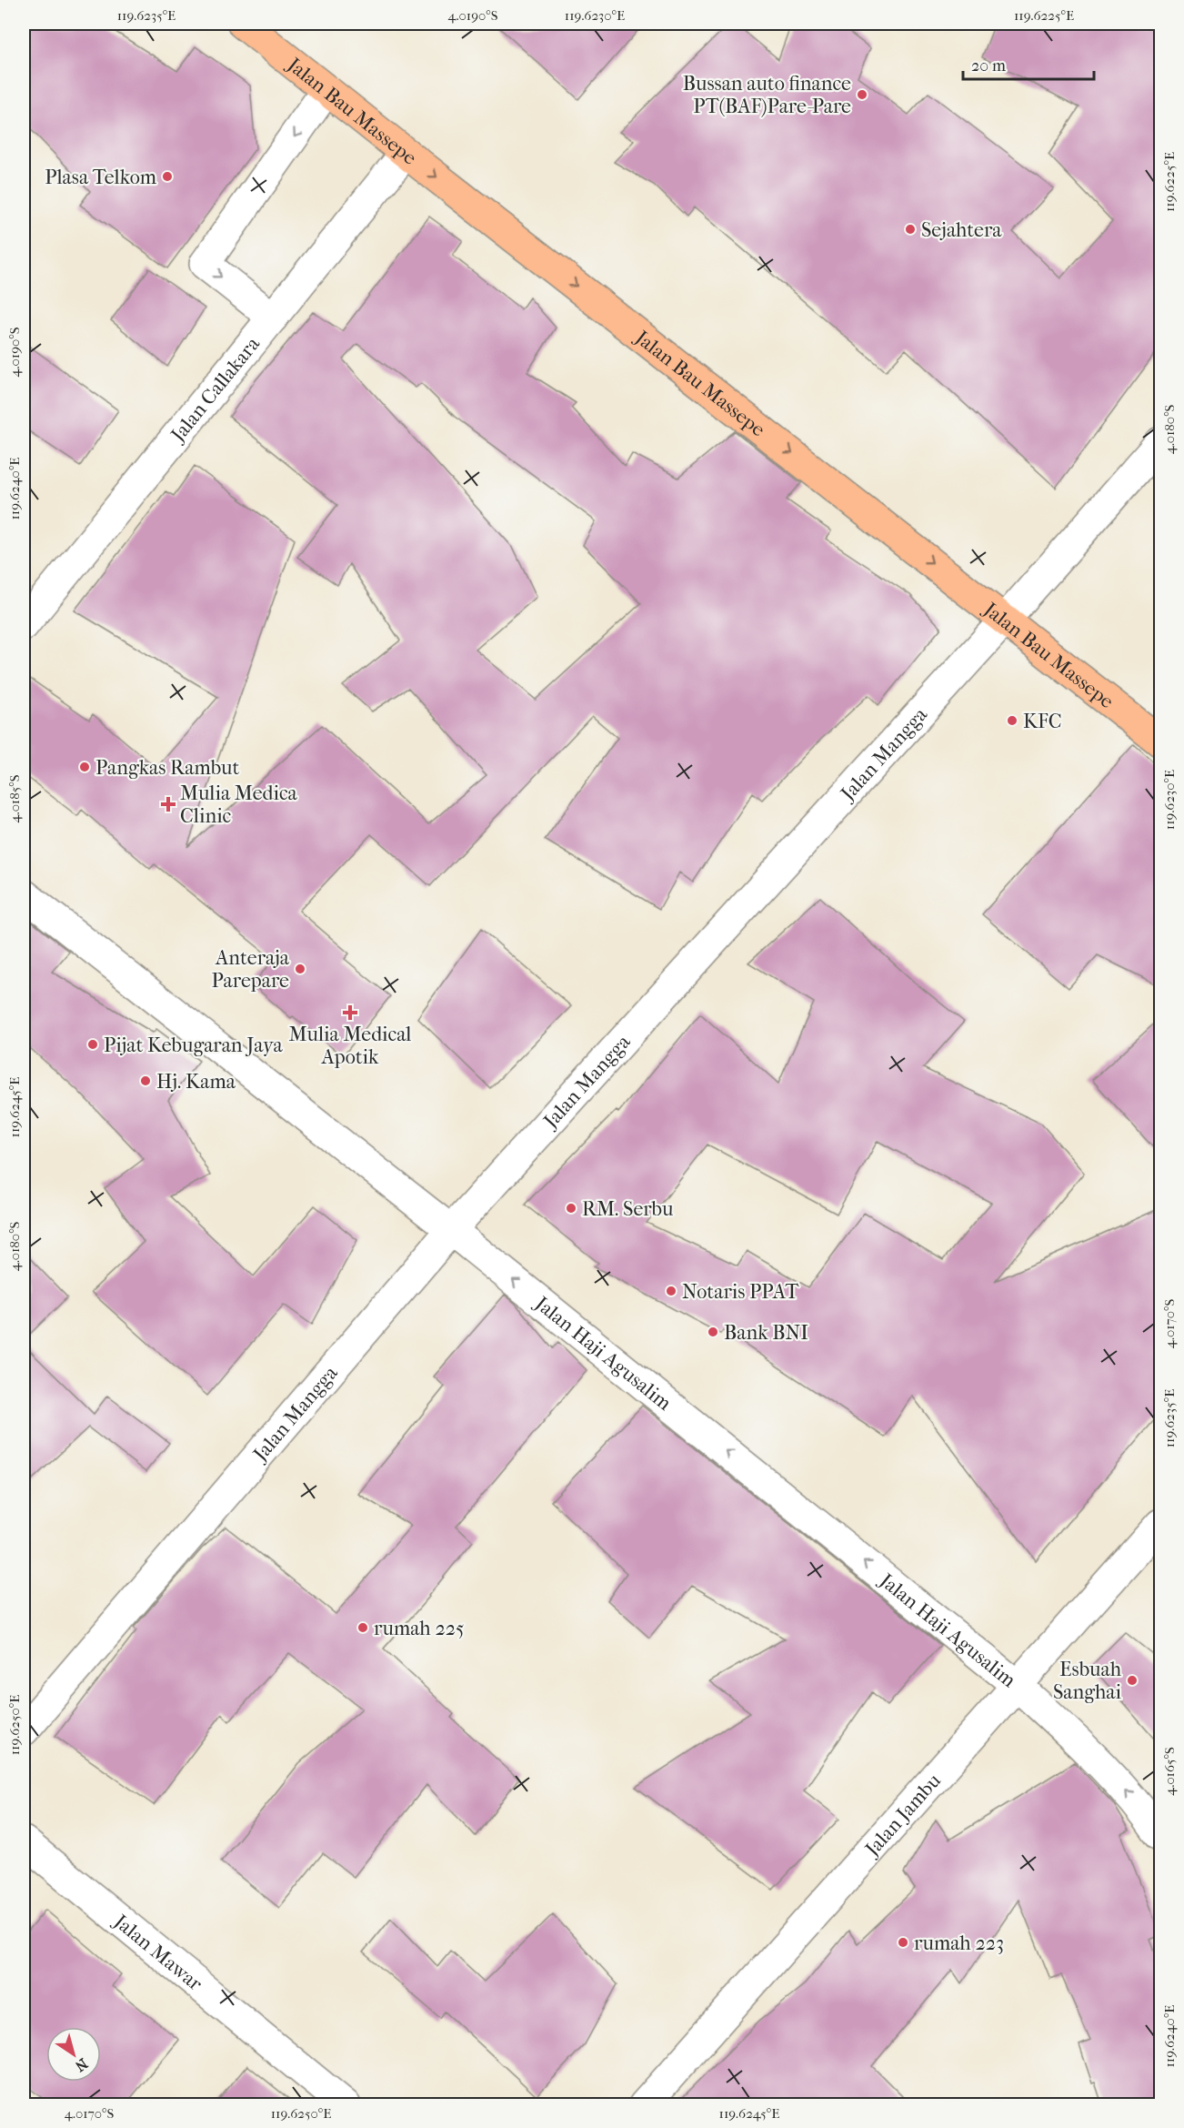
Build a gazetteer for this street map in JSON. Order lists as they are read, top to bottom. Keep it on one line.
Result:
{"streets":{"highway":["Jalan Bau Massepe"],"street":["Jalan Callakara","Jalan Mangga","Jalan Haji Agusalim","Jalan Jambu","Jalan Mawar"]},"crossings":[["Jalan Bau Massepe","Jalan Callakara"],["Jalan Bau Massepe","Jalan Mangga"],["Jalan Mangga","Jalan Haji Agusalim"],["Jalan Haji Agusalim","Jalan Jambu"]],"one_way":["Jalan Bau Massepe","Jalan Haji Agusalim"],"places":{"other":["Bussan auto finance PT(BAF)Pare-Pare","Plasa Telkom","Sejahtera","KFC","Pangkas Rambut","Anteraja Parepare","Pijat Kebugaran Jaya","Hj. Kama","RM. Serbu","Notaris PPAT","Bank BNI","rumah 225","Esbuah Sanghai","rumah 223"],"health":["Mulia Medica Clinic","Mulia Medical Apotik"]},"scale_bar":"20 m","north":"bottom right","coordinates":["119.6235°E","4.0190°S","119.6230°E","119.6225°E","4.0180°S","119.6240°E","4.0185°S","119.6245°E","4.0170°S","119.6250°E","4.0165°S"]}
